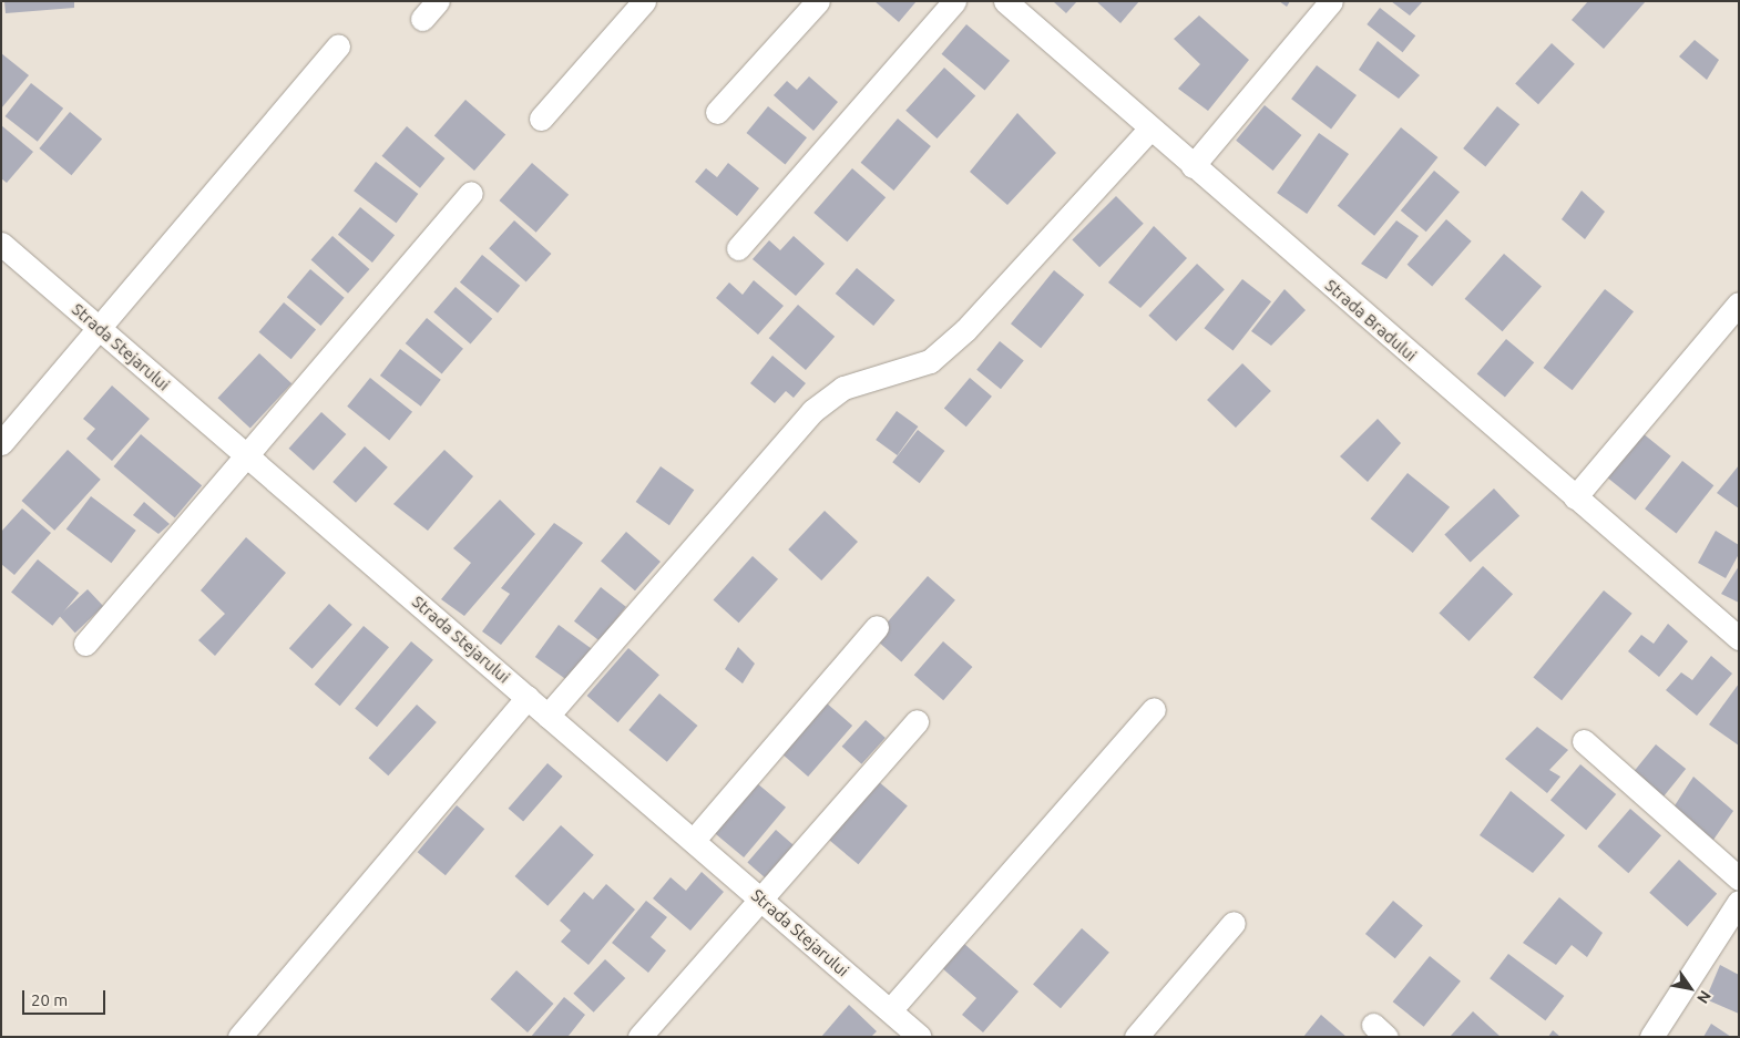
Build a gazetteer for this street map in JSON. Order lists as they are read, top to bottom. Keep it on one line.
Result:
{"streets":{"street":["Strada Bradului","Strada Stejarului"]},"scale_bar":"20 m","north":"bottom right"}
